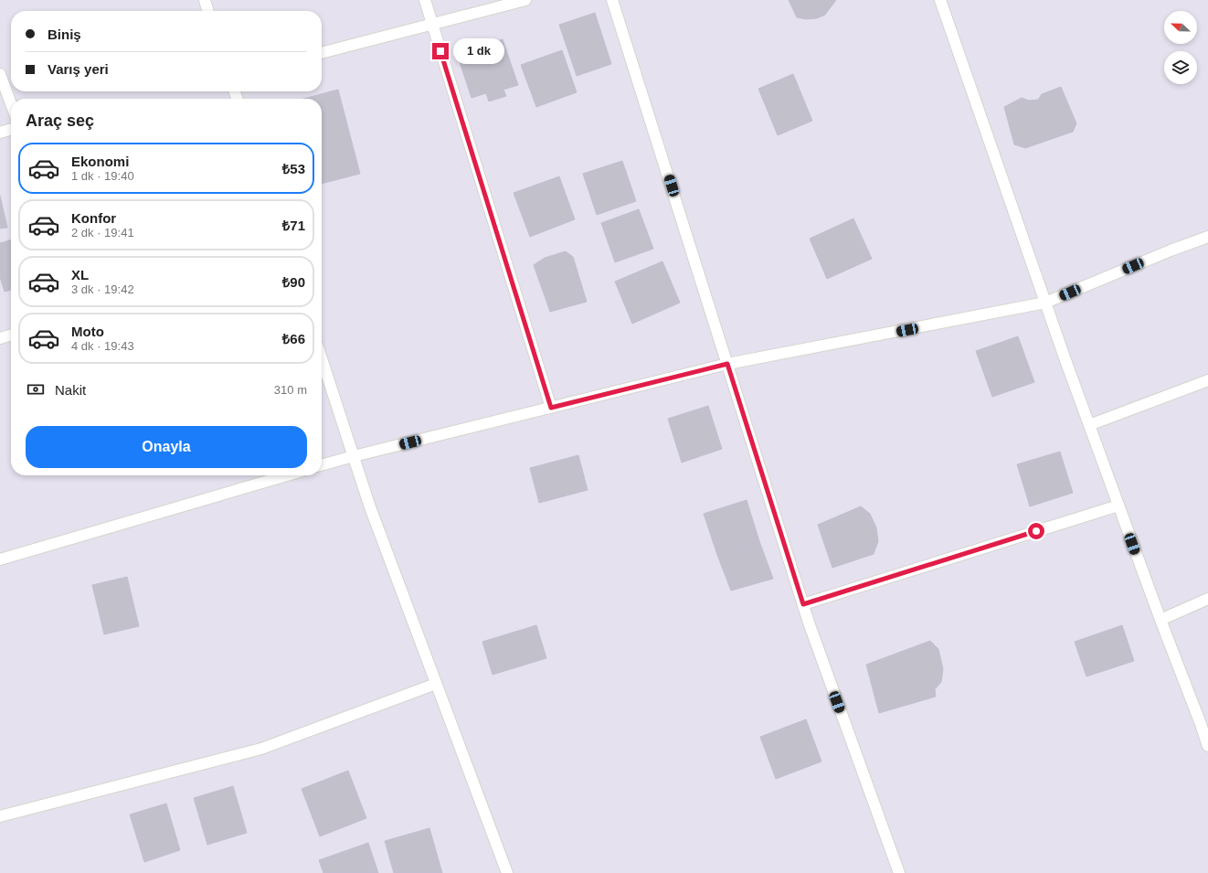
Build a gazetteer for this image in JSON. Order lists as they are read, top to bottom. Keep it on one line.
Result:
{"north":"left","page":{"banner":["Biniş","Varış yeri"],"bubble":"1 dk","heading":"Araç seç","list":[{"name":"Ekonomi","note":"1 dk · 19:40","value":"₺53"},{"name":"Konfor","note":"2 dk · 19:41","value":"₺71"},{"name":"XL","note":"3 dk · 19:42","value":"₺90"},{"name":"Moto","note":"4 dk · 19:43","value":"₺66"}],"pay":["Nakit","310 m"],"buttons":"Onayla"}}
